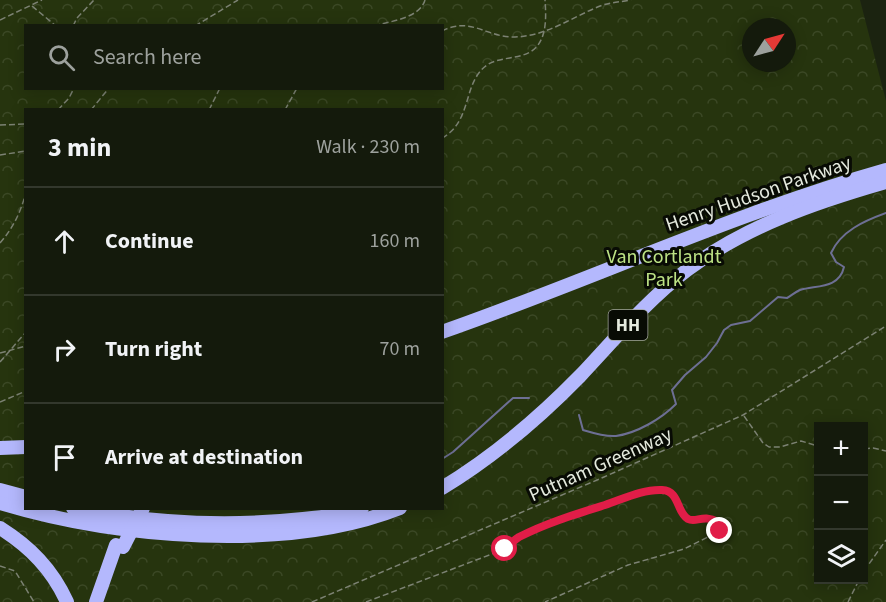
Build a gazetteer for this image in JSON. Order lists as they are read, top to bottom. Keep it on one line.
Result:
{"streets":{"highway":["Henry Hudson Parkway","HH"],"path":["Putnam Greenway"]},"parks":["Van Cortlandt Park"],"north":"top right","page":{"search":"Search here","heading":["3 min","Walk · 230 m"],"list":[["Continue","160 m"],["Turn right","70 m"],"Arrive at destination"],"map_buttons":["+","−"]}}
